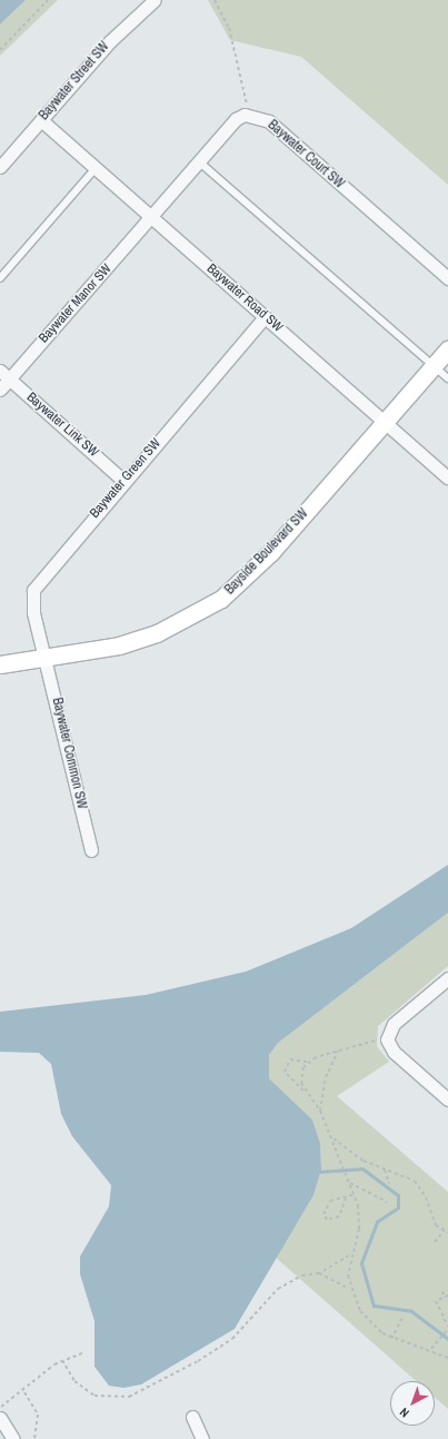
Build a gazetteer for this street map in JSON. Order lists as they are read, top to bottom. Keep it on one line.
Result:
{"streets":{"street":["Baywater Street SW","Baywater Court SW","Baywater Road SW","Baywater Manor SW","Baywater Link SW","Baywater Green SW","Bayside Boulevard SW","Baywater Common SW"]},"crossings":[["Baywater Street SW","Baywater Road SW"],["Baywater Road SW","Baywater Manor SW"],["Baywater Road SW","Baywater Green SW"],["Baywater Road SW","Bayside Boulevard SW"],["Baywater Manor SW","Baywater Link SW"],["Baywater Link SW","Baywater Green SW"],["Baywater Green SW","Bayside Boulevard SW"],["Baywater Green SW","Baywater Common SW"],["Bayside Boulevard SW","Baywater Common SW"]],"north":"bottom left"}
